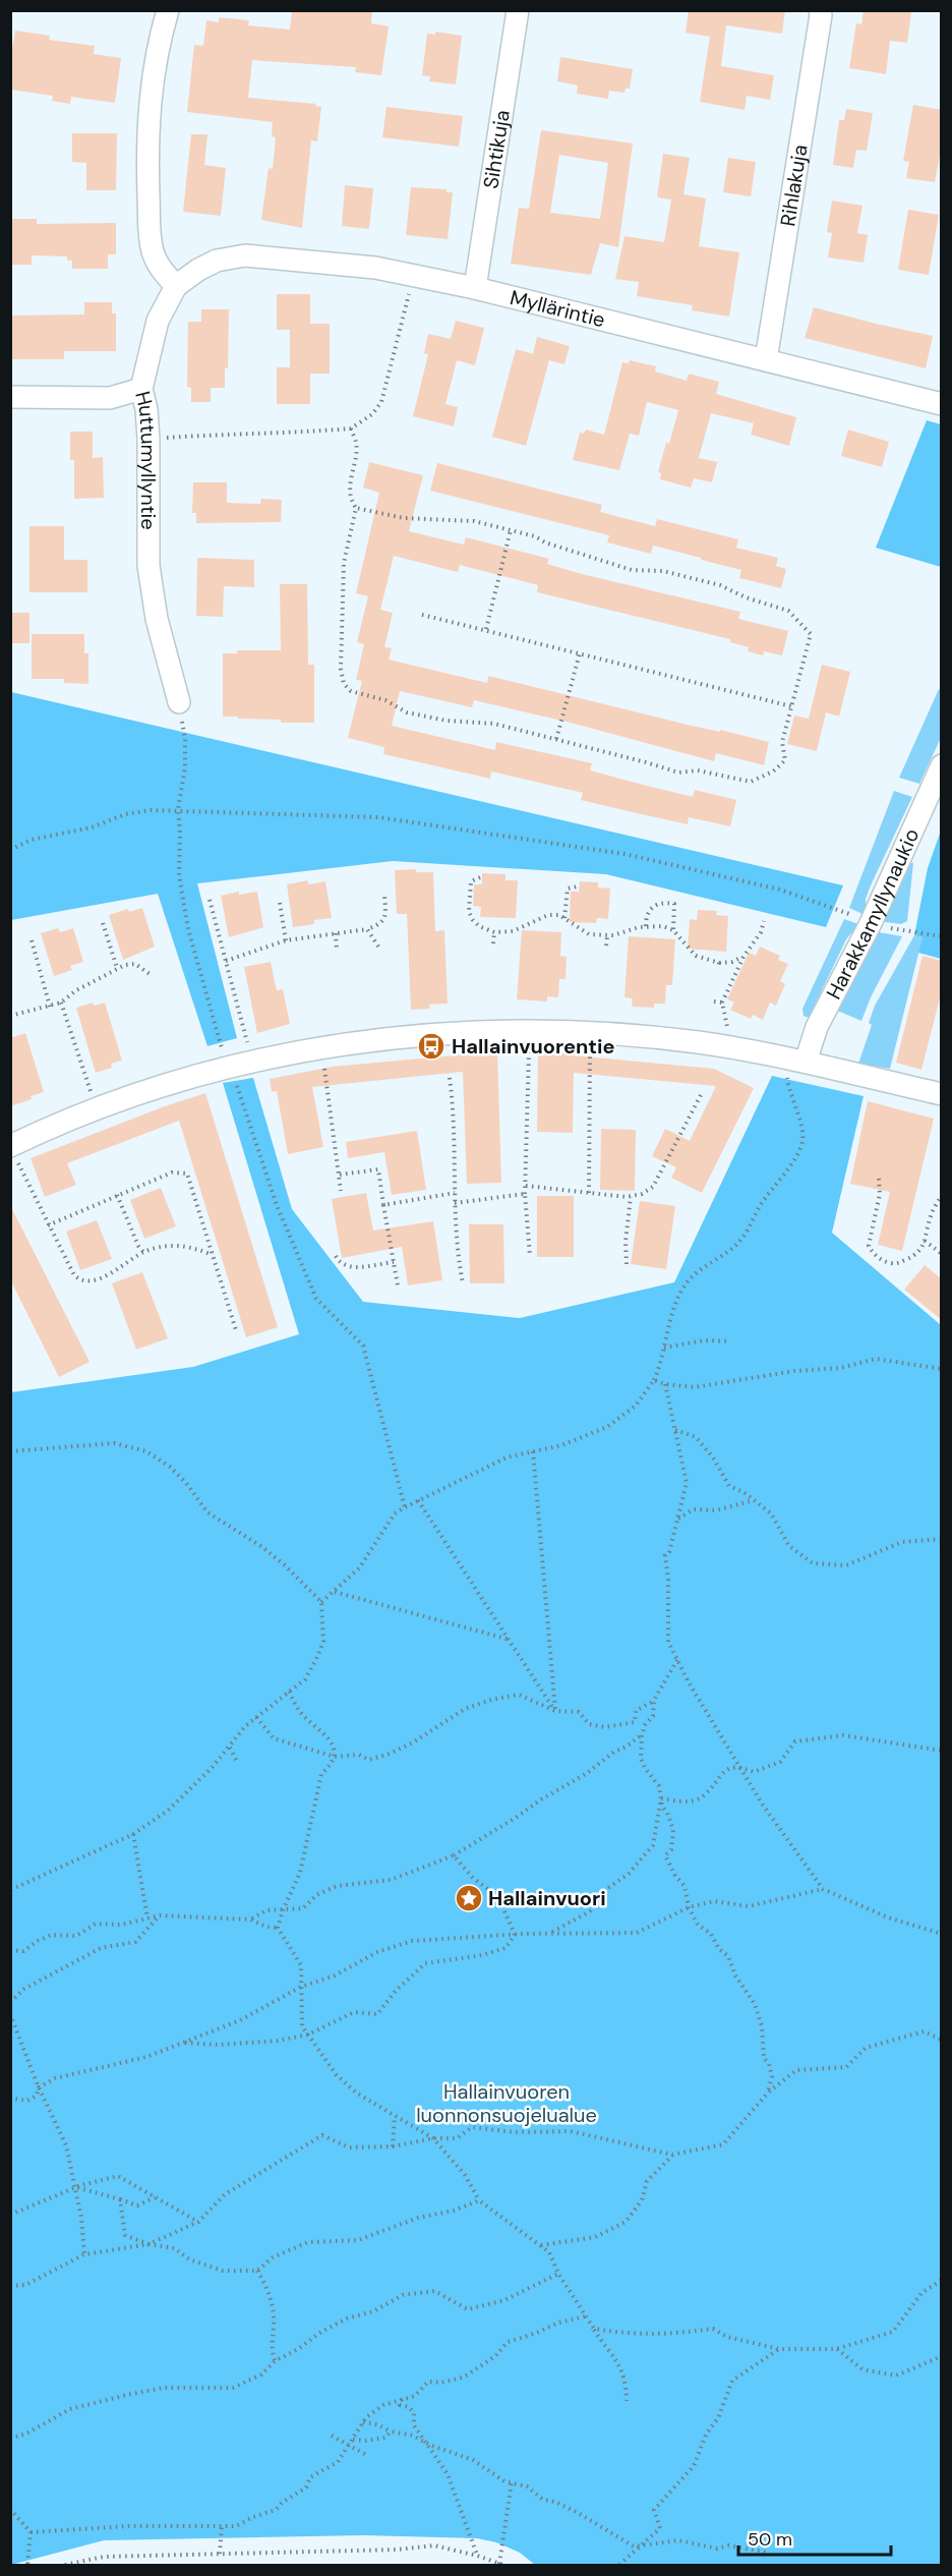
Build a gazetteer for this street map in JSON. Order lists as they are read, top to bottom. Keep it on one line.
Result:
{"streets":{"street":["Sihtikuja","Rihlakuja","Myllärintie","Huttumyllyntie","Harakkamyllynaukio"]},"crossings":[["Sihtikuja","Myllärintie"],["Rihlakuja","Myllärintie"],["Myllärintie","Huttumyllyntie"]],"parks":["Hallainvuoren luonnonsuojelualue"],"places":{"bus stop":["Hallainvuorentie"],"place":["Hallainvuori"]},"scale_bar":"50 m"}
